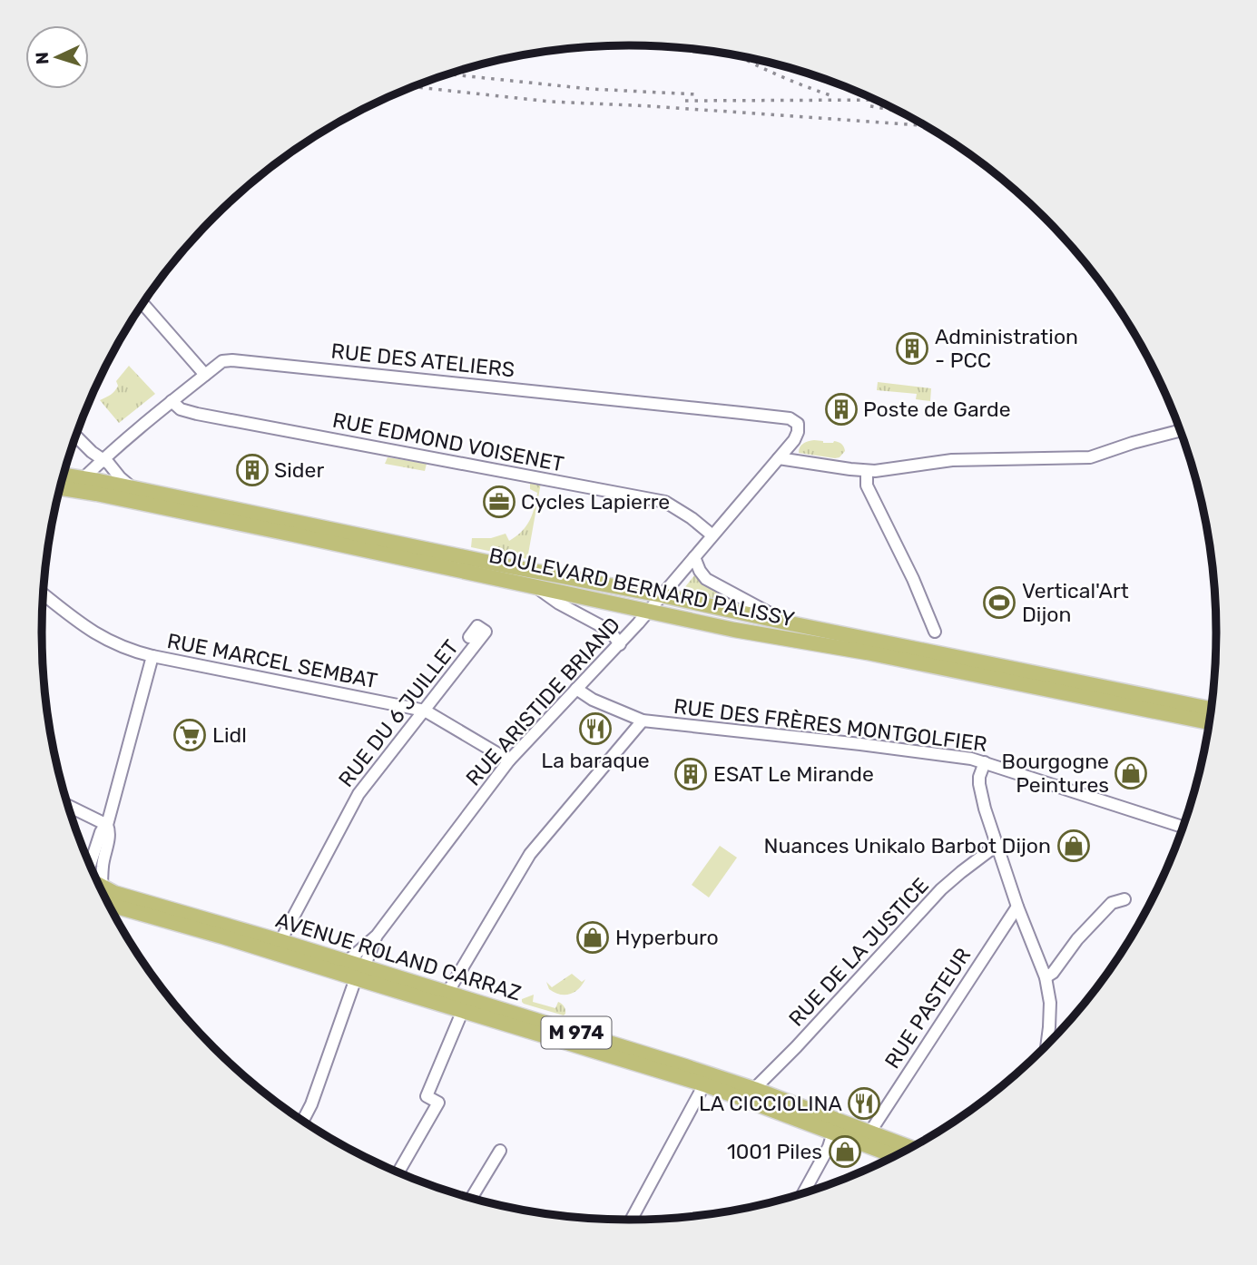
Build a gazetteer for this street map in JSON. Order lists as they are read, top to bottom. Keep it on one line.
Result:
{"streets":{"main road":["BOULEVARD BERNARD PALISSY","AVENUE ROLAND CARRAZ","M 974"],"street":["RUE DES ATELIERS","RUE EDMOND VOISENET","RUE MARCEL SEMBAT","RUE ARISTIDE BRIAND","RUE DU 6 JUILLET","RUE DES FRÈRES MONTGOLFIER","RUE DE LA JUSTICE","RUE PASTEUR"]},"crossings":[["RUE DES ATELIERS","RUE EDMOND VOISENET"],["RUE DES ATELIERS","BOULEVARD BERNARD PALISSY"],["RUE DES ATELIERS","RUE ARISTIDE BRIAND"],["RUE EDMOND VOISENET","RUE ARISTIDE BRIAND"],["BOULEVARD BERNARD PALISSY","RUE ARISTIDE BRIAND"],["RUE MARCEL SEMBAT","RUE ARISTIDE BRIAND"],["RUE MARCEL SEMBAT","RUE DU 6 JUILLET"],["RUE ARISTIDE BRIAND","RUE DES FRÈRES MONTGOLFIER"],["RUE ARISTIDE BRIAND","AVENUE ROLAND CARRAZ"],["RUE DU 6 JUILLET","AVENUE ROLAND CARRAZ"],["RUE DE LA JUSTICE","AVENUE ROLAND CARRAZ"],["AVENUE ROLAND CARRAZ","RUE PASTEUR"],["AVENUE ROLAND CARRAZ","M 974"]],"places":{"building":["Administration - PCC","Poste de Garde","Sider","ESAT Le Mirande"],"office":["Cycles Lapierre"],"sports":["Vertical'Art Dijon"],"restaurant":["La baraque","LA CICCIOLINA"],"supermarket":["Lidl"],"shop":["Bourgogne Peintures","Nuances Unikalo Barbot Dijon","Hyperburo","1001 Piles"]},"north":"left"}
